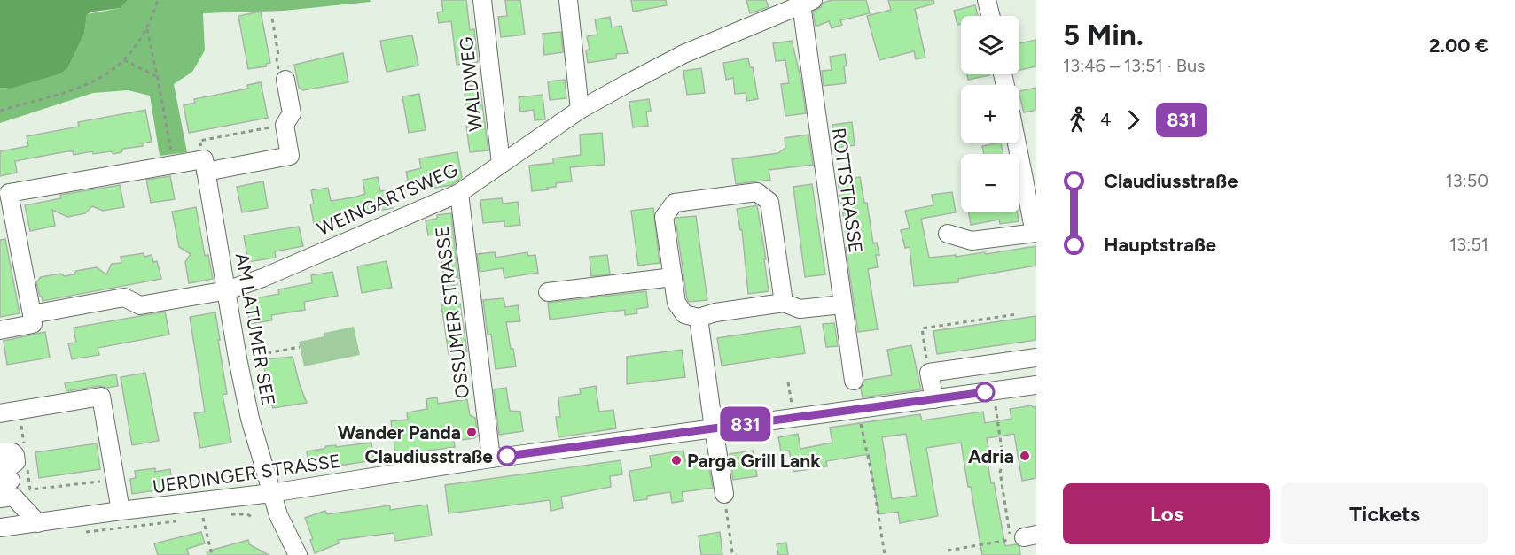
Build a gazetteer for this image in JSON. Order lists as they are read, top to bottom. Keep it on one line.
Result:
{"streets":{"street":["WALDWEG","ROTTSTRASSE","WEINGARTSWEG","OSSUMER STRASSE","AM LATUMER SEE","UERDINGER STRASSE"]},"crossings":[["WALDWEG","WEINGARTSWEG"],["ROTTSTRASSE","WEINGARTSWEG"],["WEINGARTSWEG","OSSUMER STRASSE"],["WEINGARTSWEG","AM LATUMER SEE"],["OSSUMER STRASSE","UERDINGER STRASSE"],["AM LATUMER SEE","UERDINGER STRASSE"]],"places":["Wander Panda","Claudiusstraße","Adria","Parga Grill Lank"],"lines":["bus line 831"],"page":{"on_map":"831","heading":["5 Min.","13:46 – 13:51 · Bus","2.00 €"],"map_buttons":["+","−"],"legs":["4","831"],"list":[{"name":"Claudiusstraße","value":"13:50"},{"name":"Hauptstraße","value":"13:51"}],"buttons":["Los","Tickets"]}}
